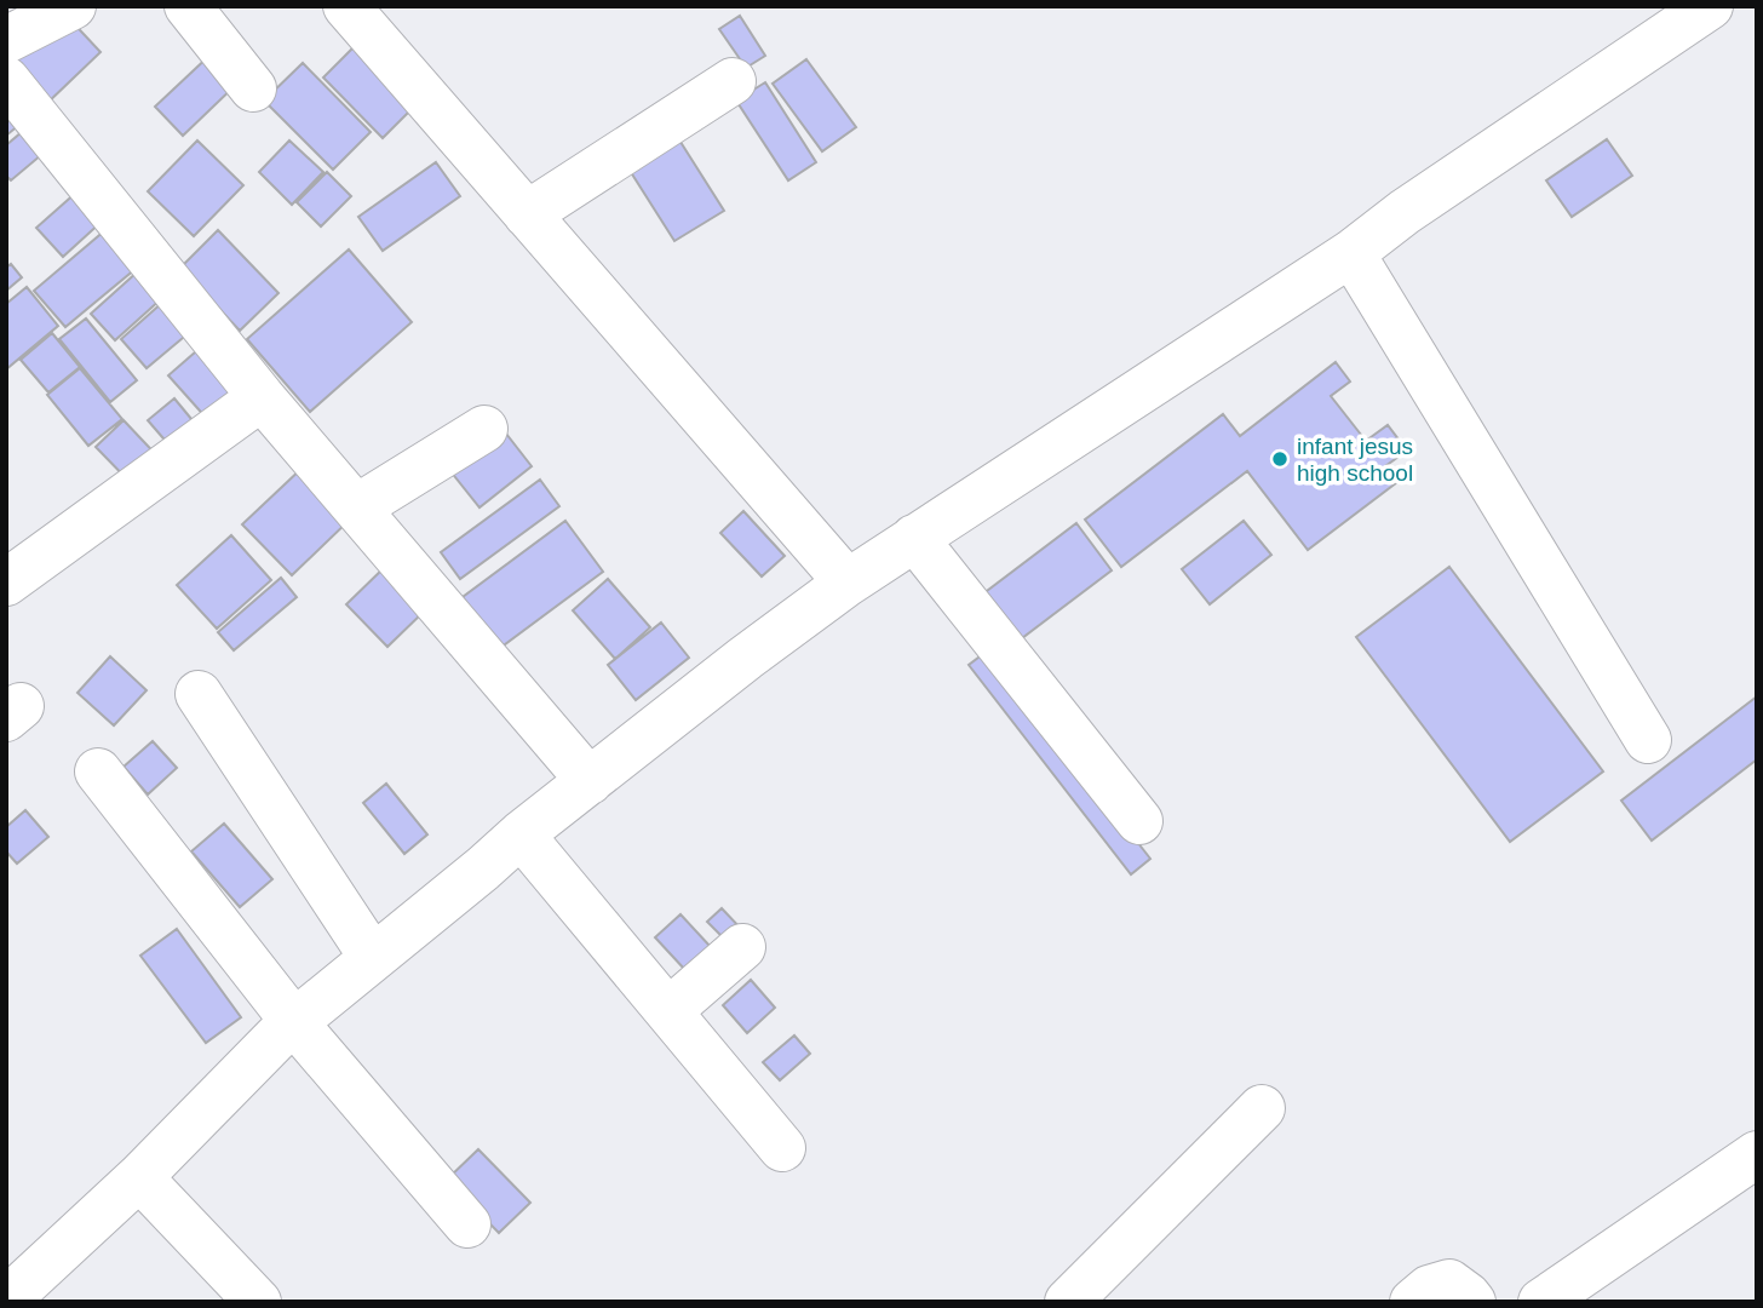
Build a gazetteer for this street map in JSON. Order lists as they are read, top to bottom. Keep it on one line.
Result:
{"places":["infant jesus high school"]}
